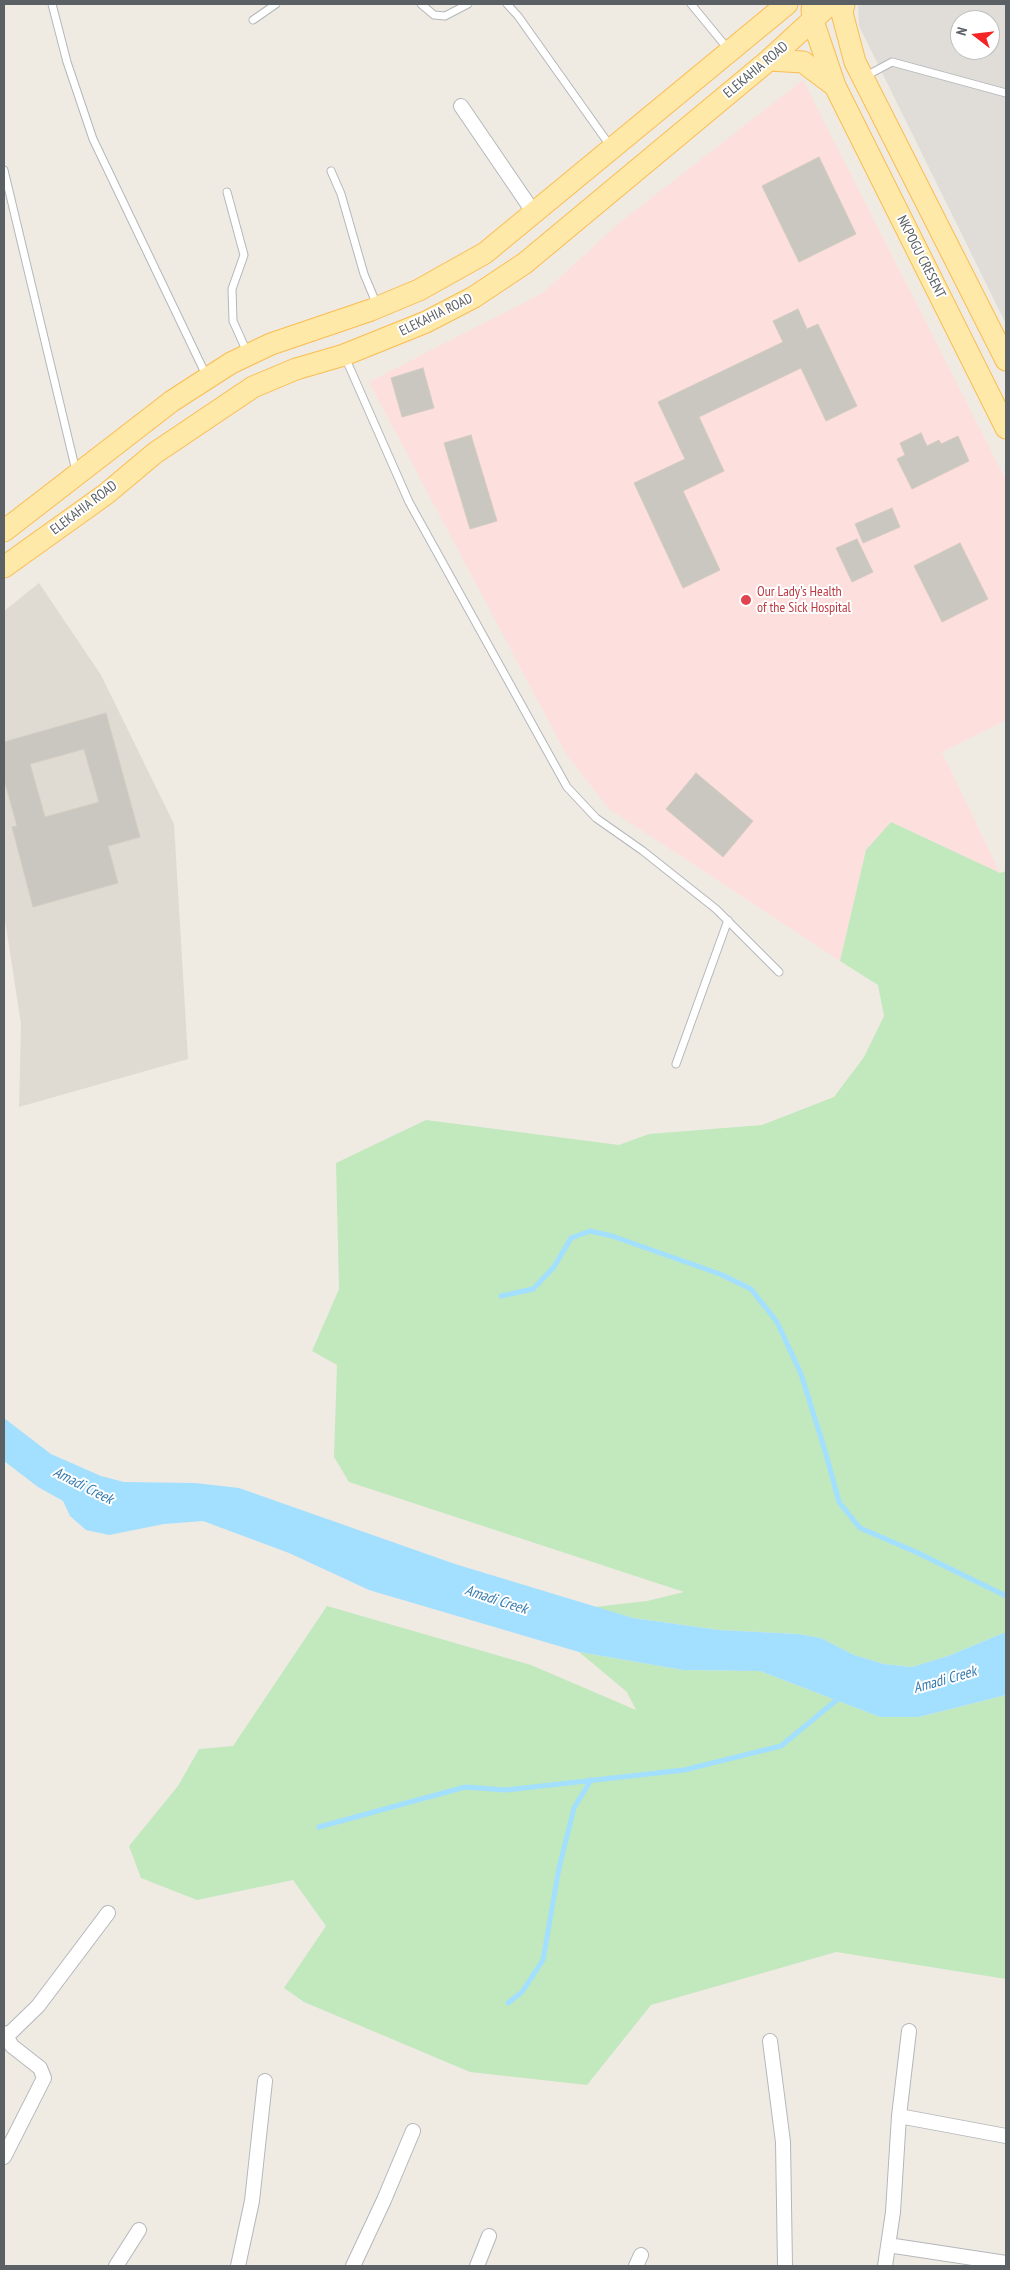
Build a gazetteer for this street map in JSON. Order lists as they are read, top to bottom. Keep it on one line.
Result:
{"streets":{"main road":["ELEKAHIA ROAD","NKPOGU CRESENT"]},"crossings":[["ELEKAHIA ROAD","NKPOGU CRESENT"]],"water":["Amadi Creek"],"places":["Our Lady's Health of the Sick Hospital"],"north":"left"}
